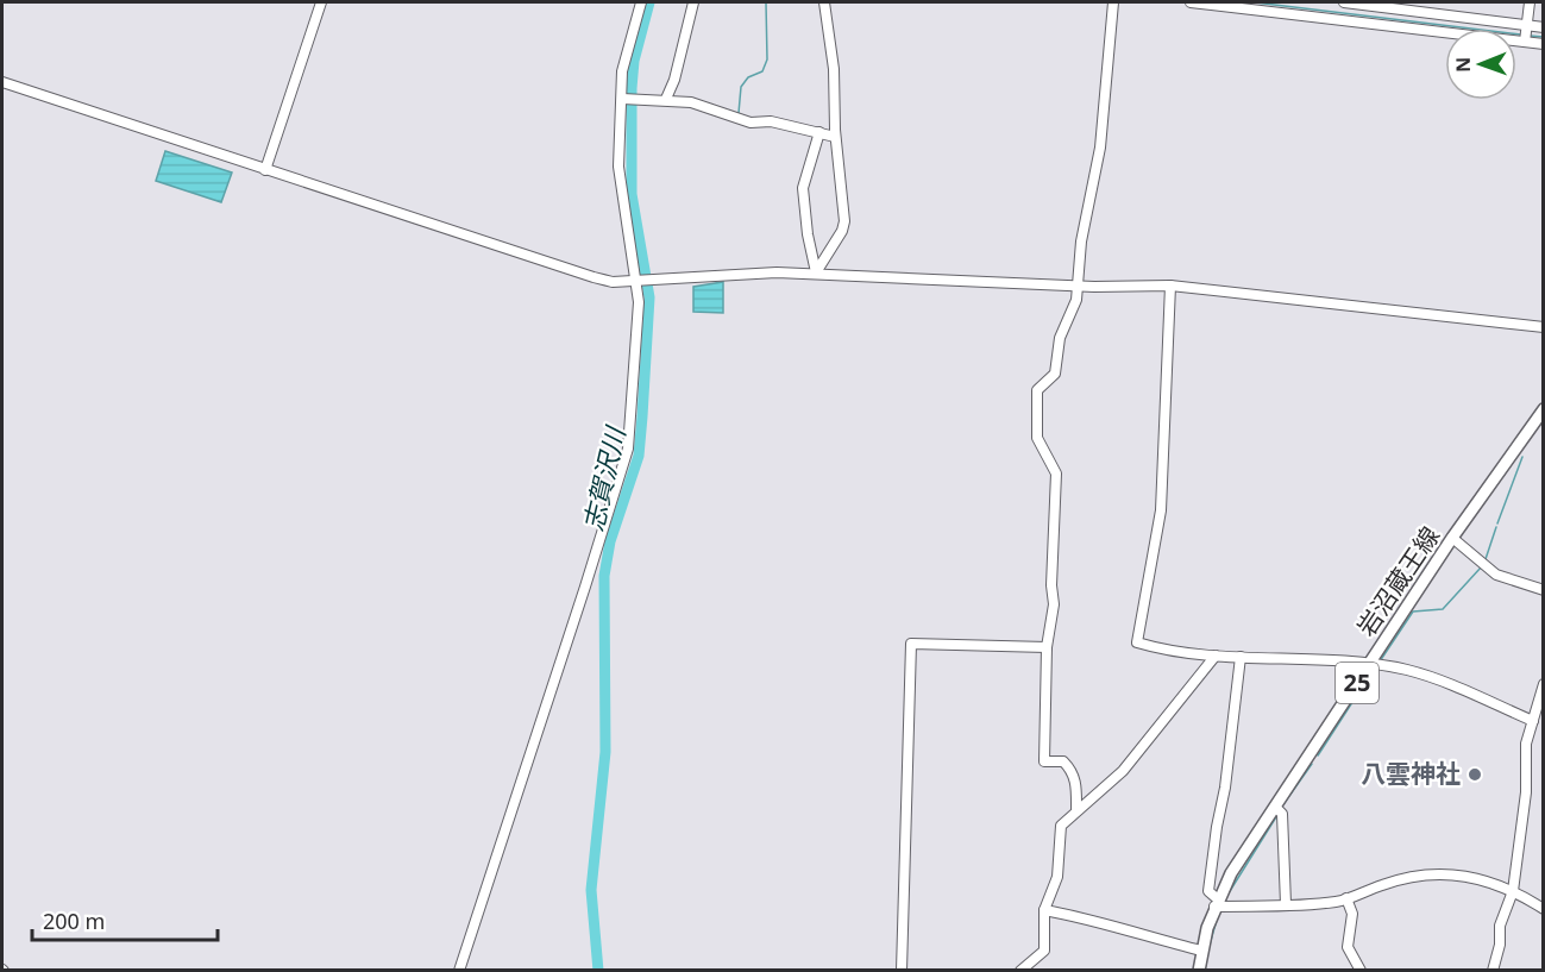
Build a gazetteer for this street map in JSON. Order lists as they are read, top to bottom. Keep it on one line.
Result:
{"streets":{"main road":["岩沼蔵王線","25"]},"water":["志賀沢川"],"places":["八雲神社"],"scale_bar":"200 m","north":"left"}
